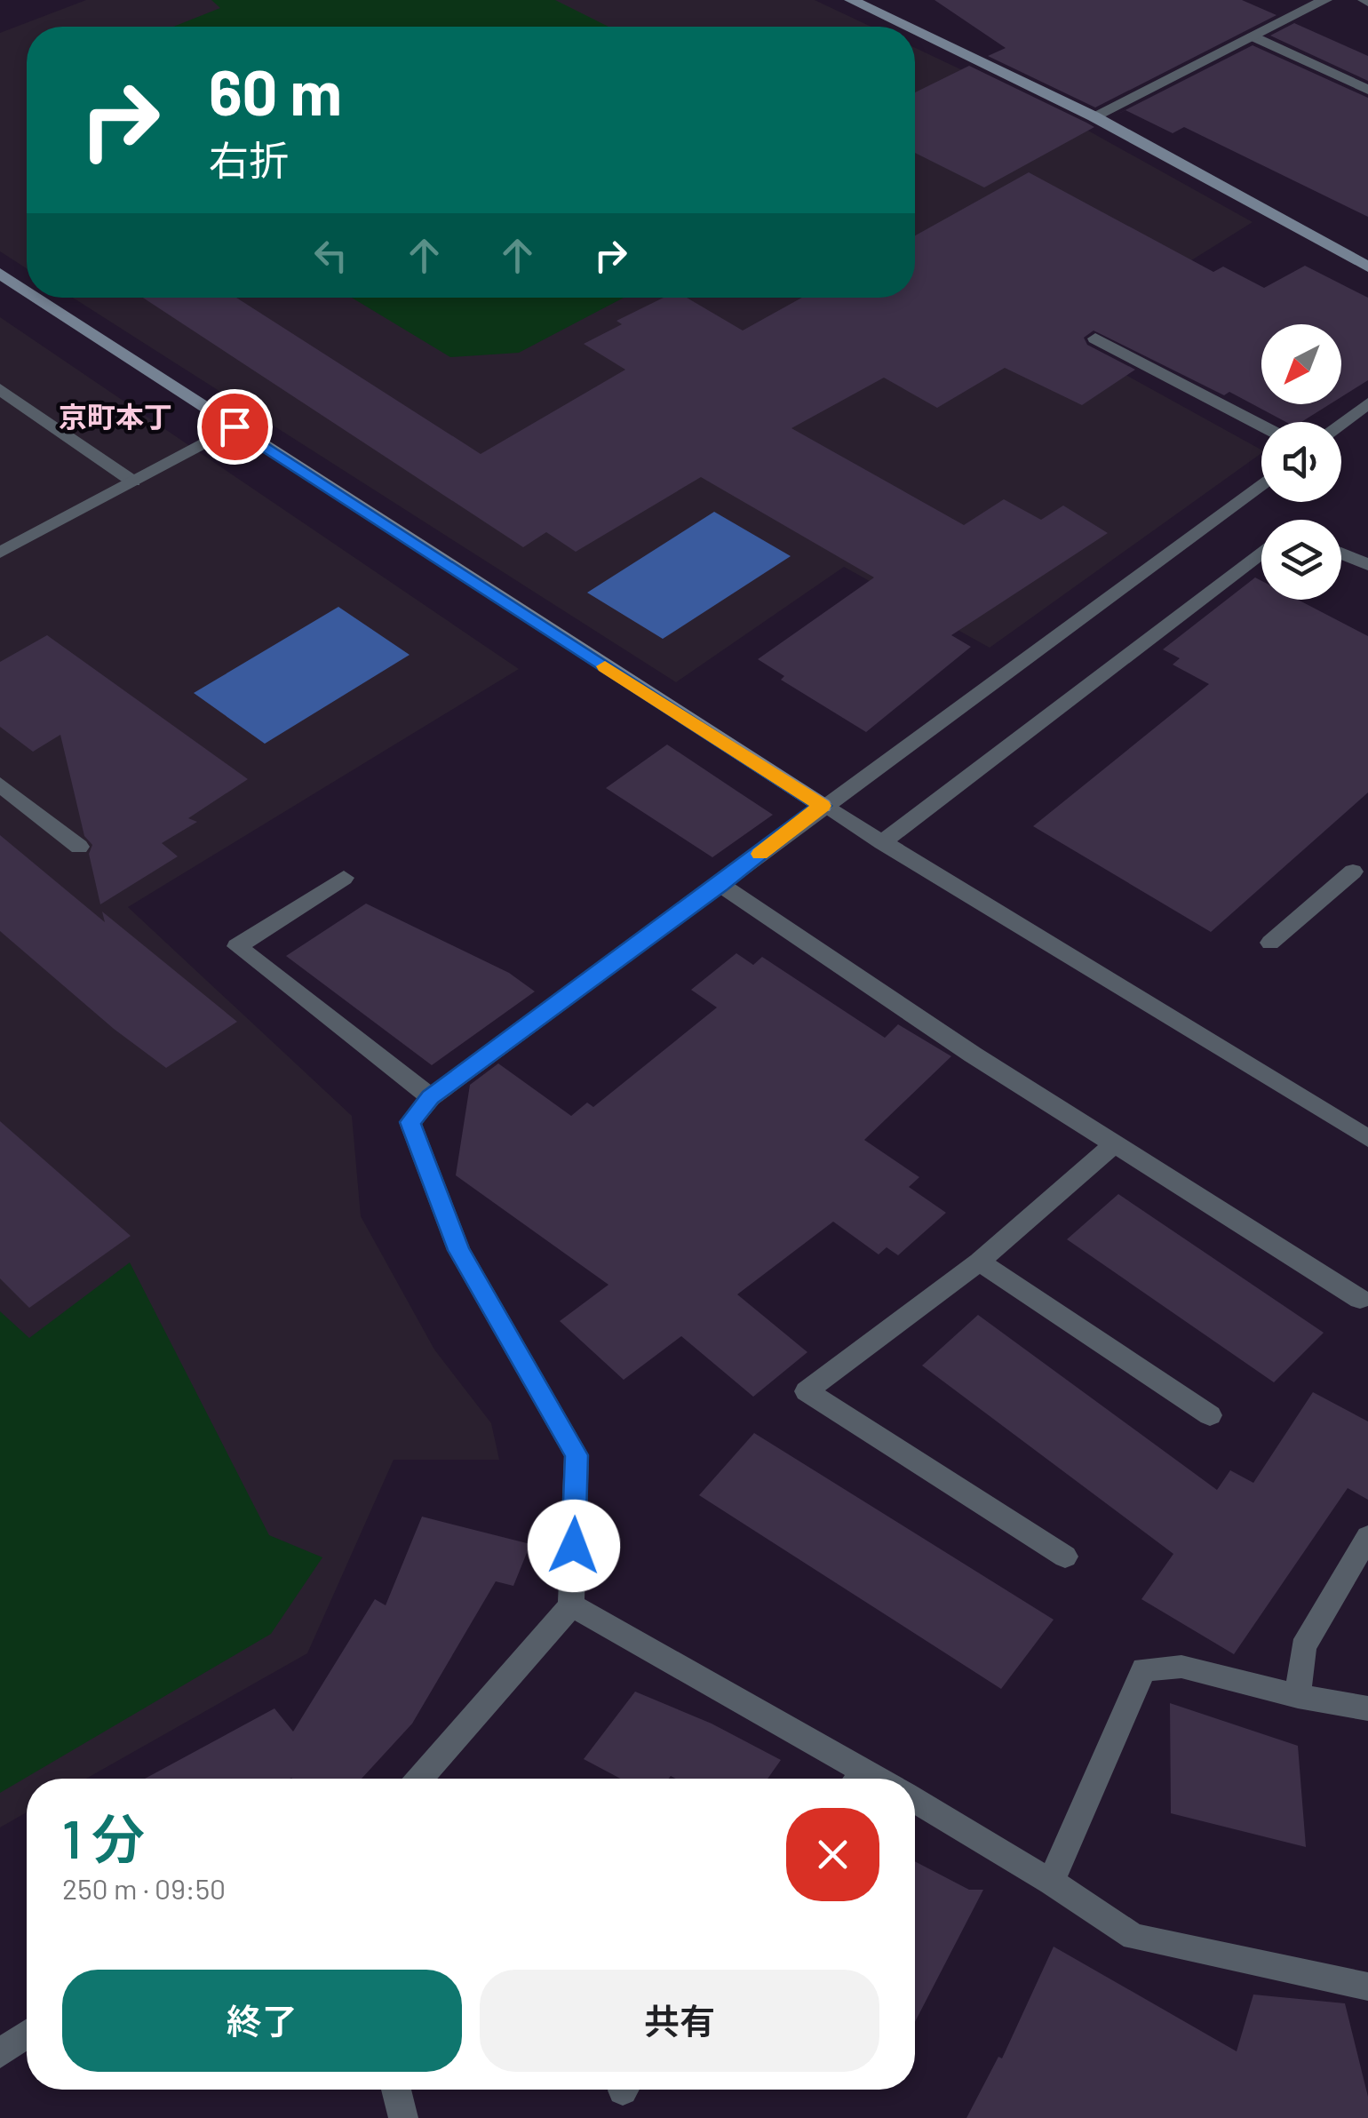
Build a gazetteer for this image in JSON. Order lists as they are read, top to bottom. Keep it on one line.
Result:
{"districts":["京町本丁"],"north":"bottom left","page":{"turn":["60 m","右折"],"heading":["1 分","250 m · 09:50"],"buttons":["終了","共有"]}}
